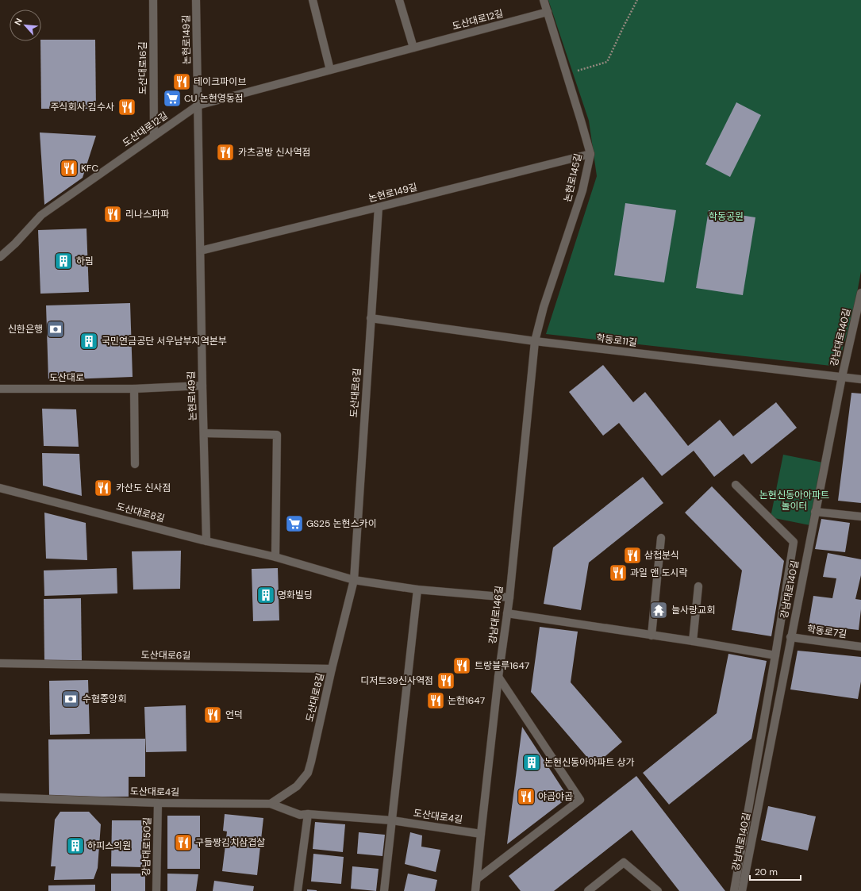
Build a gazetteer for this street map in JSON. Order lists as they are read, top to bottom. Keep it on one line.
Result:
{"streets":{"street":["도산대로12길","논현로149길","도산대로16길","논현로145길","강남대로140길","학동로11길","도산대로","도산대로8길","강남대로146길","학동로7길","도산대로6길","도산대로4길","강남대로150길"]},"crossings":[["도산대로12길","논현로149길"],["도산대로12길","도산대로16길"],["도산대로12길","논현로145길"],["논현로149길","논현로145길"],["논현로149길","도산대로"],["논현로149길","도산대로8길"],["논현로145길","학동로11길"],["논현로145길","강남대로146길"],["강남대로140길","학동로11길"],["강남대로140길","학동로7길"],["학동로11길","도산대로8길"],["학동로11길","강남대로146길"],["도산대로8길","강남대로146길"],["도산대로8길","도산대로6길"],["도산대로8길","도산대로4길"],["강남대로146길","도산대로4길"],["도산대로4길","강남대로150길"]],"parks":["학동공원","논현신동아아파트 놀이터"],"places":{"restaurant":["테이크파이브","주식회사 김수사","카츠공방 신사역점","KFC","리나스파파","카산도 신사점","삼첩분식","과일 앤 도시락","트랑블루1647","디저트39신사역점","논현1647","언덕","야곱야곱","구들짱김치삼겹살"],"supermarket":["CU 논현영동점","GS25 논현스카이"],"building":["하림","국민연금공단 서우남부지역본부","명화빌딩","논현신동아아파트 상가","하피스의원"],"bank":["신한은행","수협중앙회"],"temple":["늘사랑교회"]},"scale_bar":"20 m","north":"top left"}
